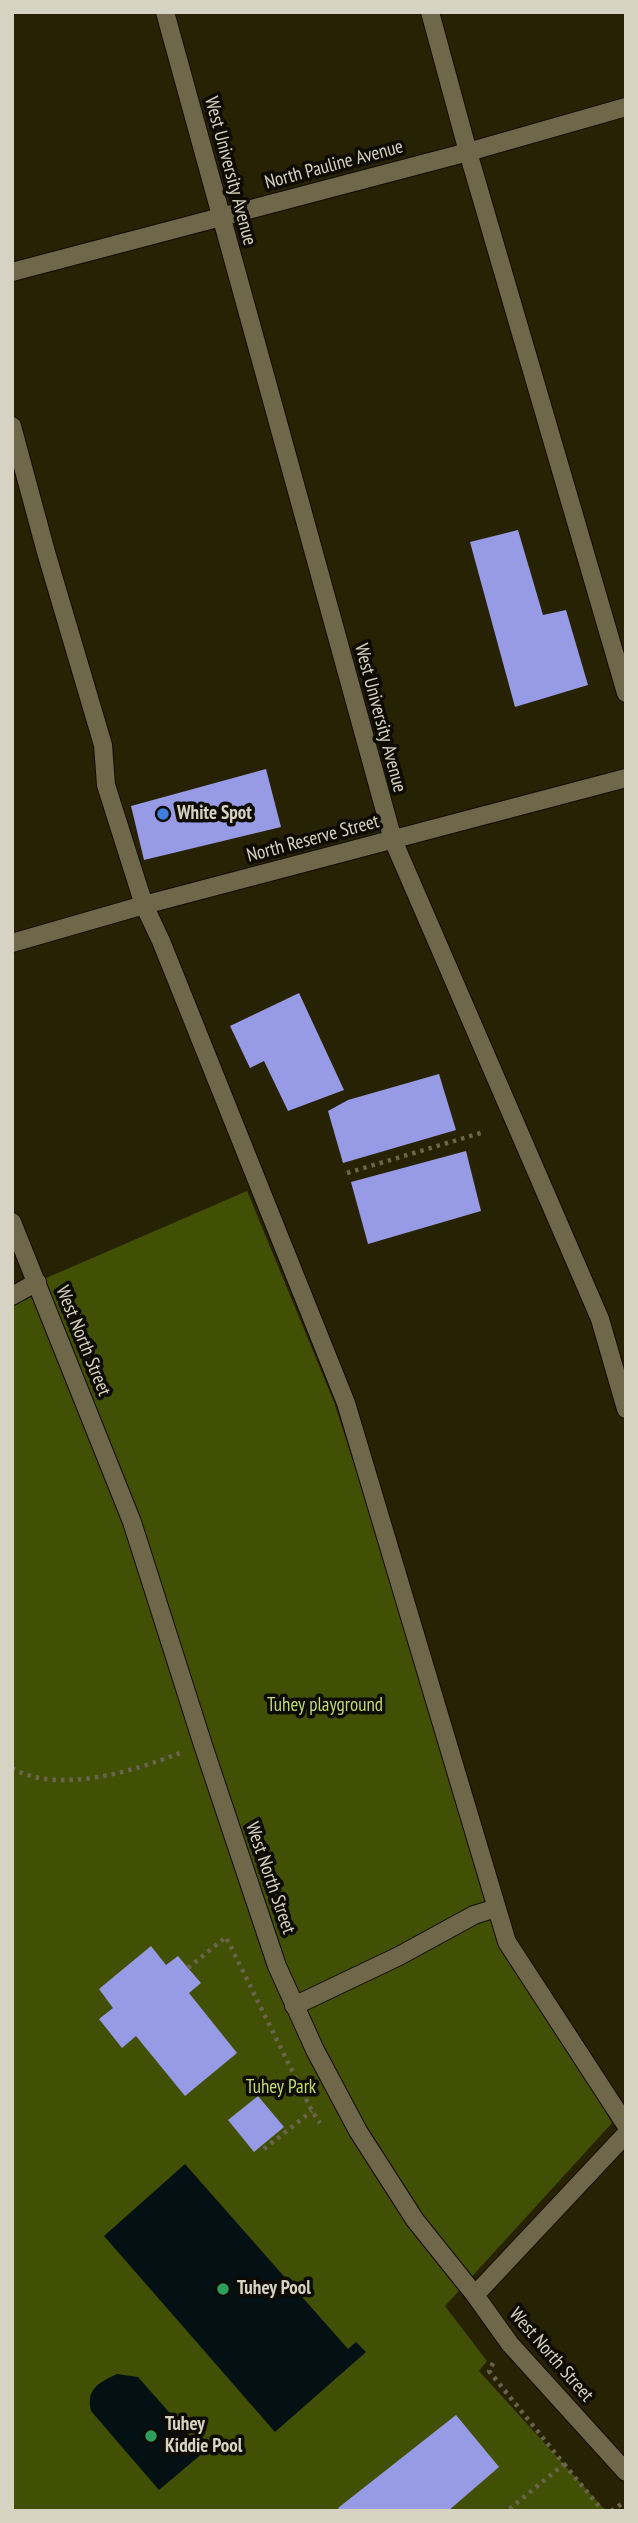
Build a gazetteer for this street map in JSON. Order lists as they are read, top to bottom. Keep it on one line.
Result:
{"streets":{"street":["North Pauline Avenue","West University Avenue","North Reserve Street","West North Street"]},"crossings":[["North Pauline Avenue","West University Avenue"],["West University Avenue","North Reserve Street"]],"parks":["Tuhey playground","Tuhey Park"],"places":["White Spot","Tuhey Pool","Tuhey Kiddie Pool"]}
